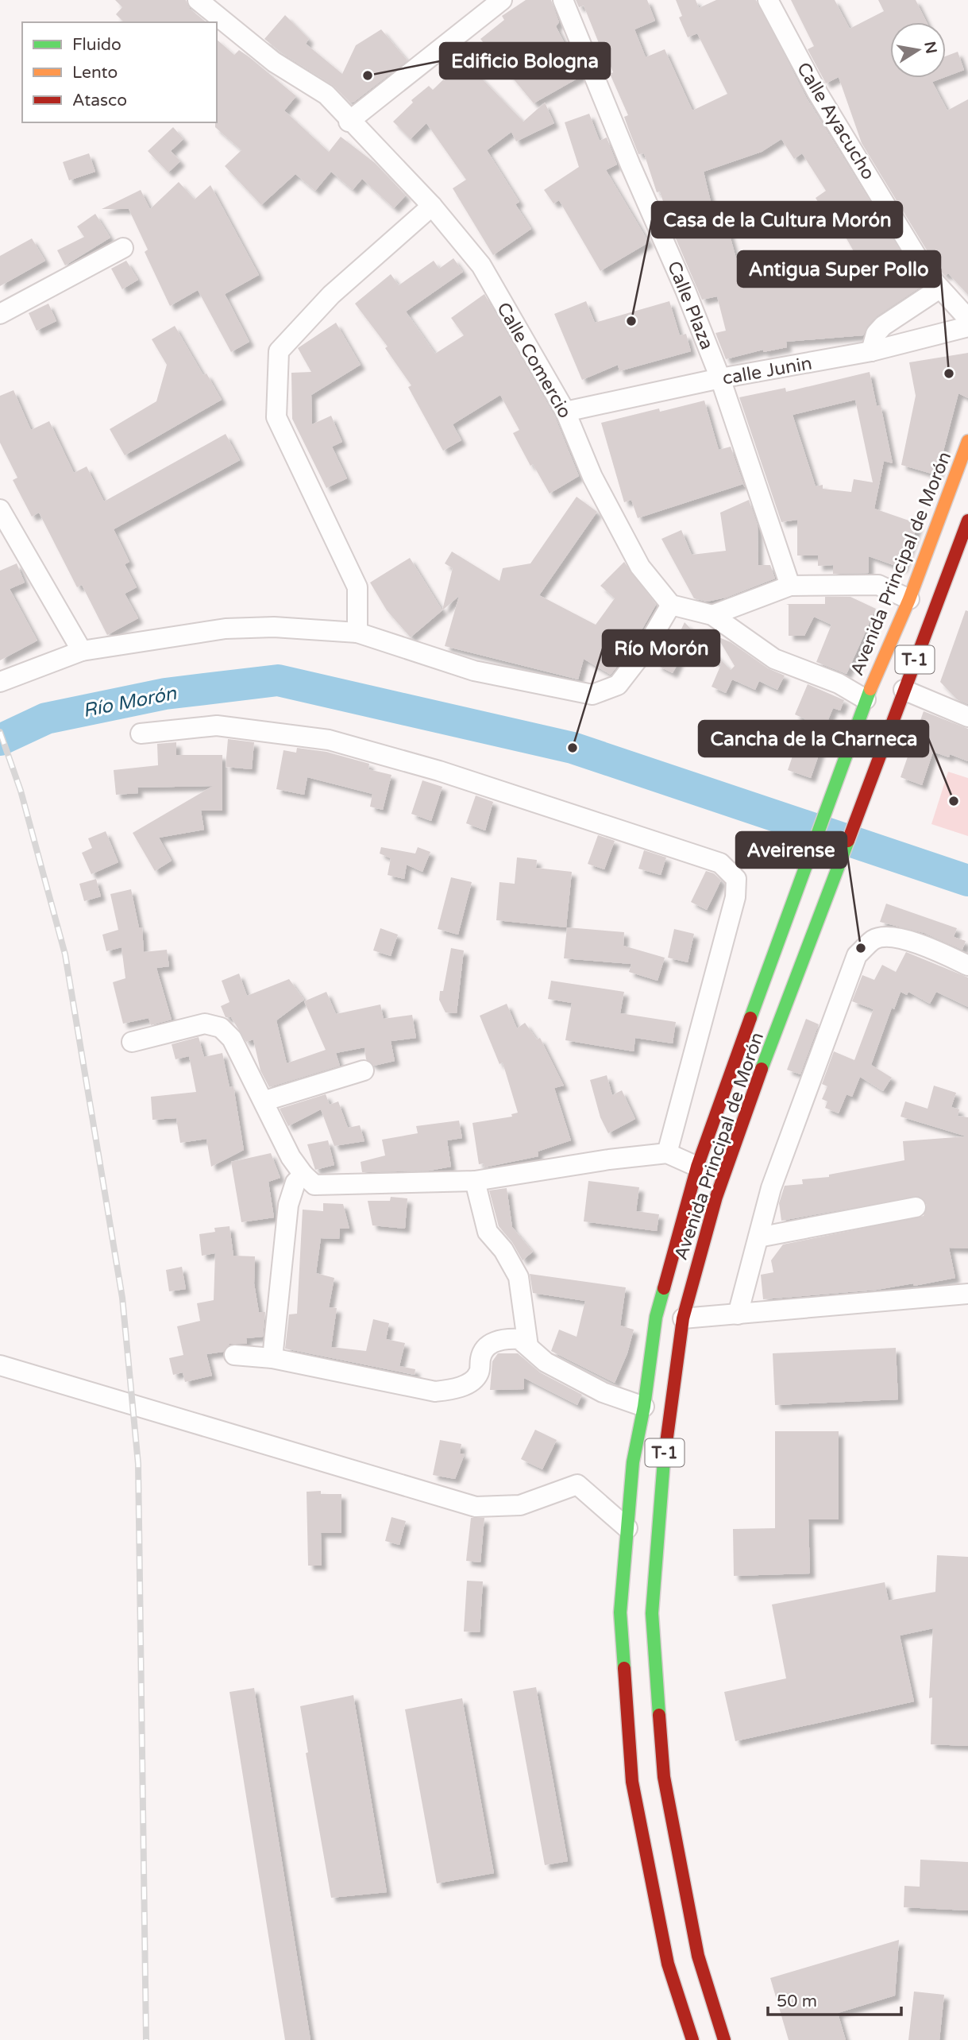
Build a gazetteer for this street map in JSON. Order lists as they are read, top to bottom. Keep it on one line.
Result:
{"streets":{"main road":["Avenida Principal de Morón","T-1"],"street":["Calle Ayacucho","Calle Plaza","Calle Comercio","calle Junin"]},"crossings":[["Calle Plaza","calle Junin"],["Calle Comercio","calle Junin"]],"water":["Río Morón"],"places":["Edificio Bologna","Casa de la Cultura Morón","Antigua Super Pollo","Río Morón","Cancha de la Charneca","Aveirense"],"legend":["Fluido","Lento","Atasco"],"scale_bar":"50 m","north":"right"}
